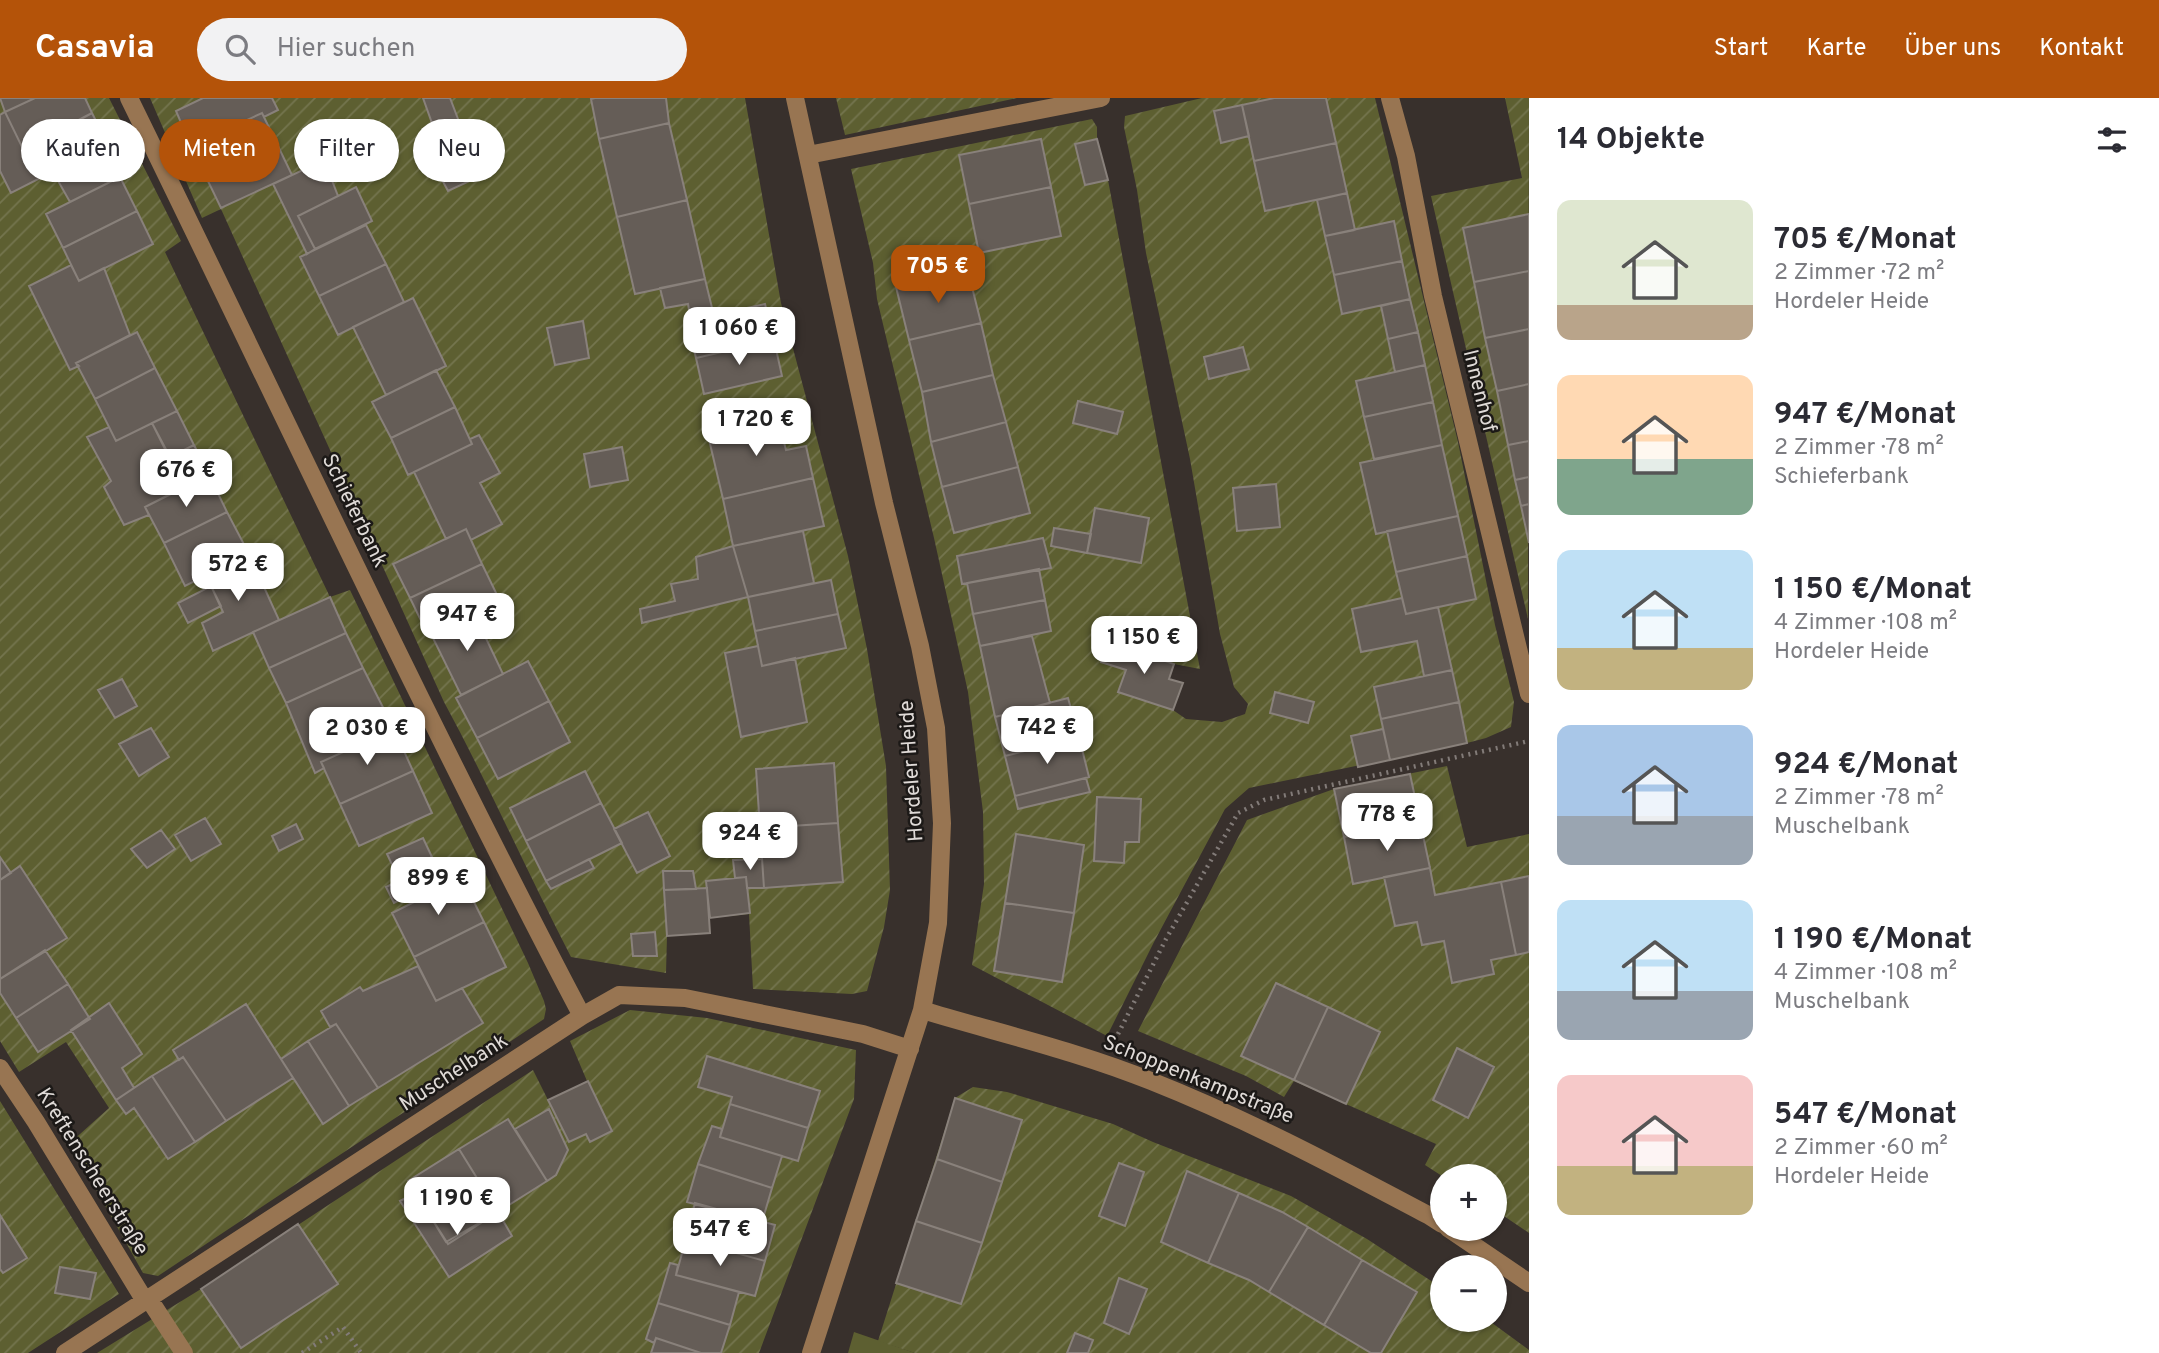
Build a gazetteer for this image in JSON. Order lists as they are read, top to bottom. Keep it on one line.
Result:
{"streets":{"street":["Innenhof","Schieferbank","Hordeler Heide","Muschelbank","Schoppenkampstraße","Kreftenscheerstraße"]},"crossings":[["Schieferbank","Muschelbank"],["Hordeler Heide","Muschelbank"],["Hordeler Heide","Schoppenkampstraße"],["Muschelbank","Kreftenscheerstraße"]],"page":{"header":"Casavia","search":"Hier suchen","nav":["Start","Karte","Über uns","Kontakt"],"heading":"14 Objekte","chip":["Kaufen","Mieten","Filter","Neu"],"list":[{"name":"705 €/Monat","note":"2 Zimmer · 72 m² · Hordeler Heide"},{"name":"947 €/Monat","note":"2 Zimmer · 78 m² · Schieferbank"},{"name":"1 150 €/Monat","note":"4 Zimmer · 108 m² · Hordeler Heide"},{"name":"924 €/Monat","note":"2 Zimmer · 78 m² · Muschelbank"},{"name":"1 190 €/Monat","note":"4 Zimmer · 108 m² · Muschelbank"},{"name":"547 €/Monat","note":"2 Zimmer · 60 m² · Hordeler Heide"}],"price":["705 €","1 060 €","1 720 €","676 €","572 €","947 €","1 150 €","742 €","2 030 €","778 €","924 €","899 €","1 190 €","547 €"],"map_buttons":["+","−"]}}
